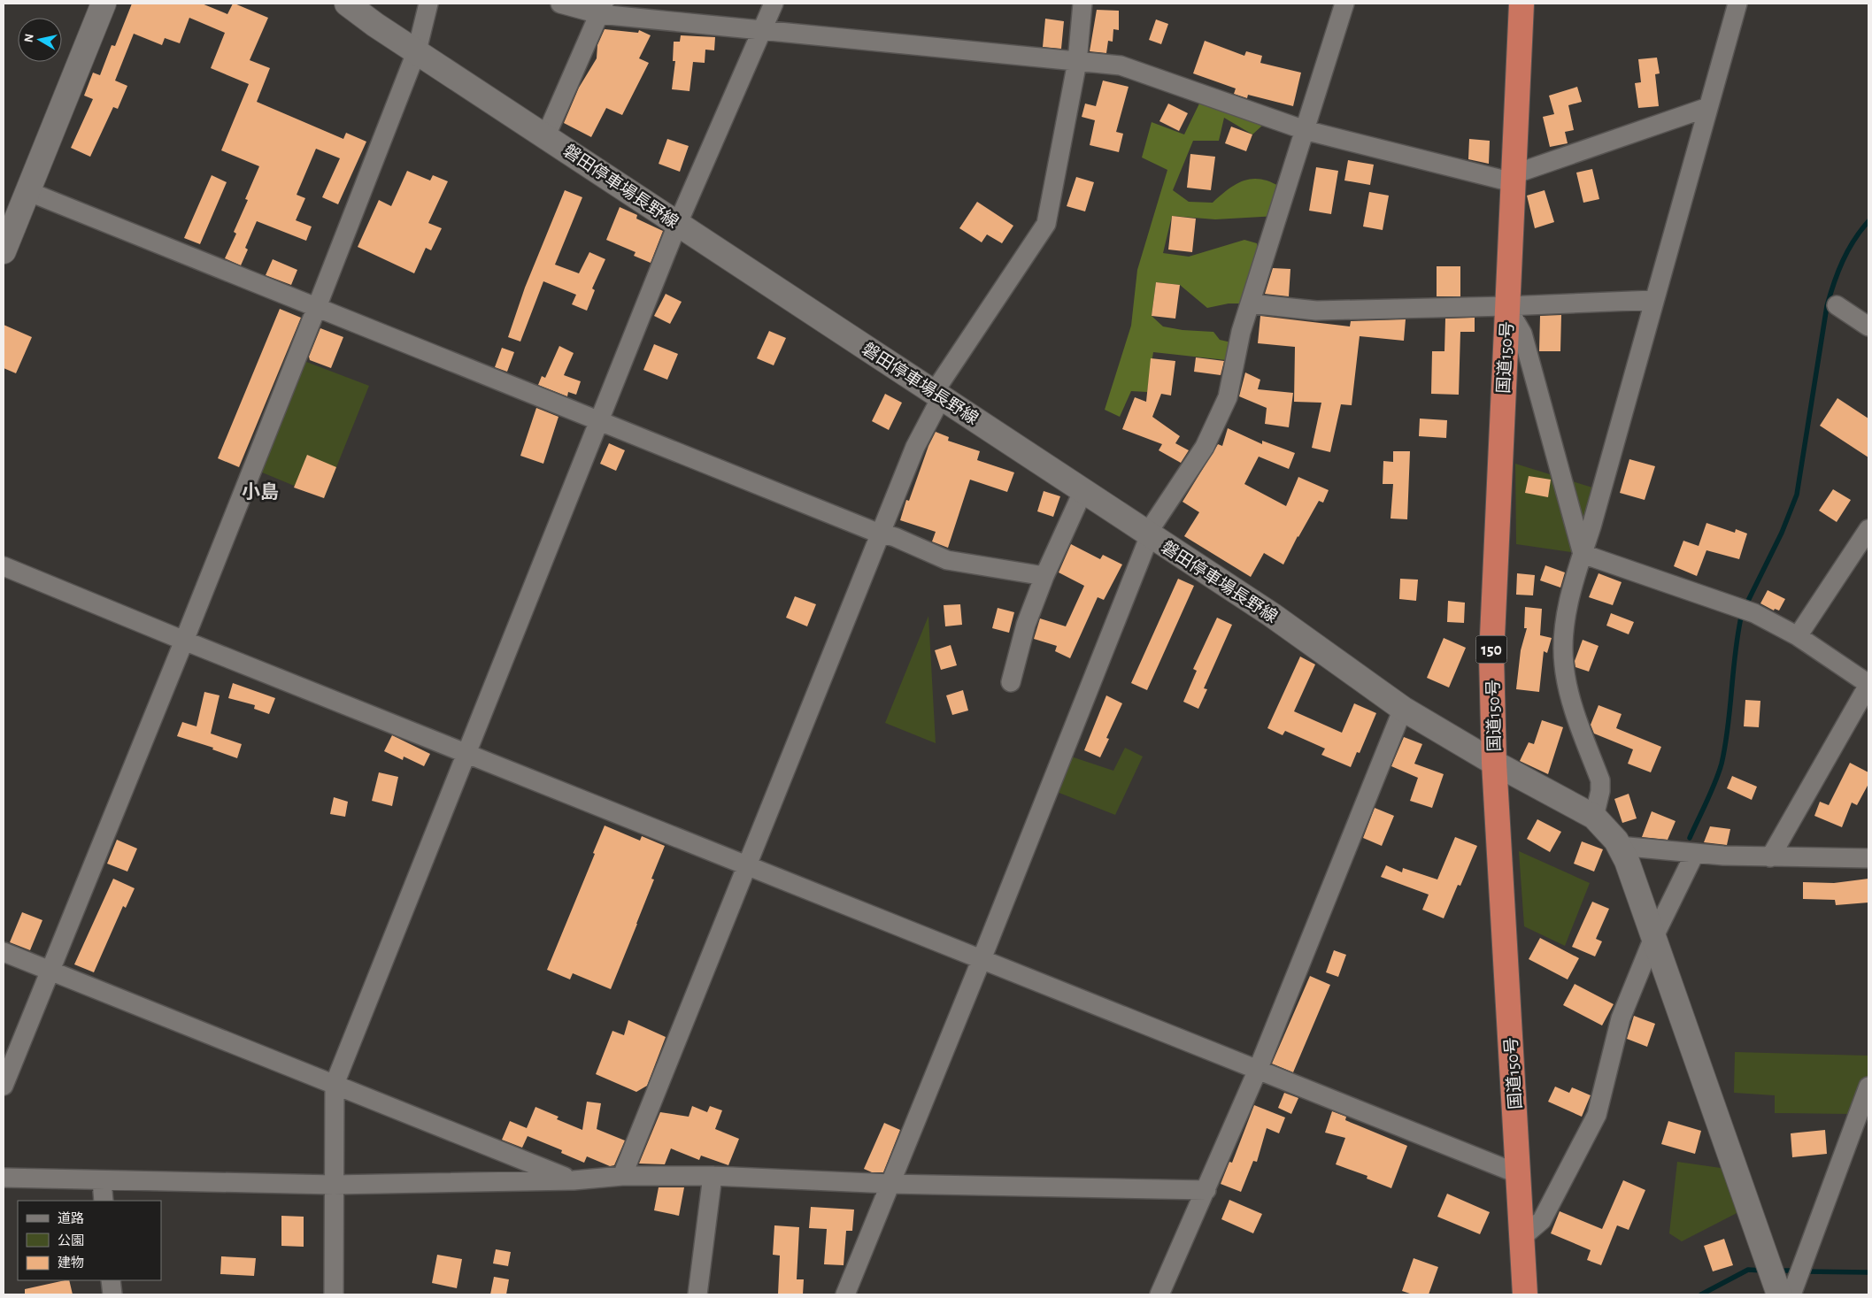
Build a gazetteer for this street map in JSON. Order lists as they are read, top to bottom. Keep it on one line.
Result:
{"streets":{"highway":["国道150号","150"],"main road":["磐田停車場長野線"]},"crossings":[["磐田停車場長野線","国道150号"]],"districts":["小島"],"legend":["道路","公園","建物"],"north":"left"}
